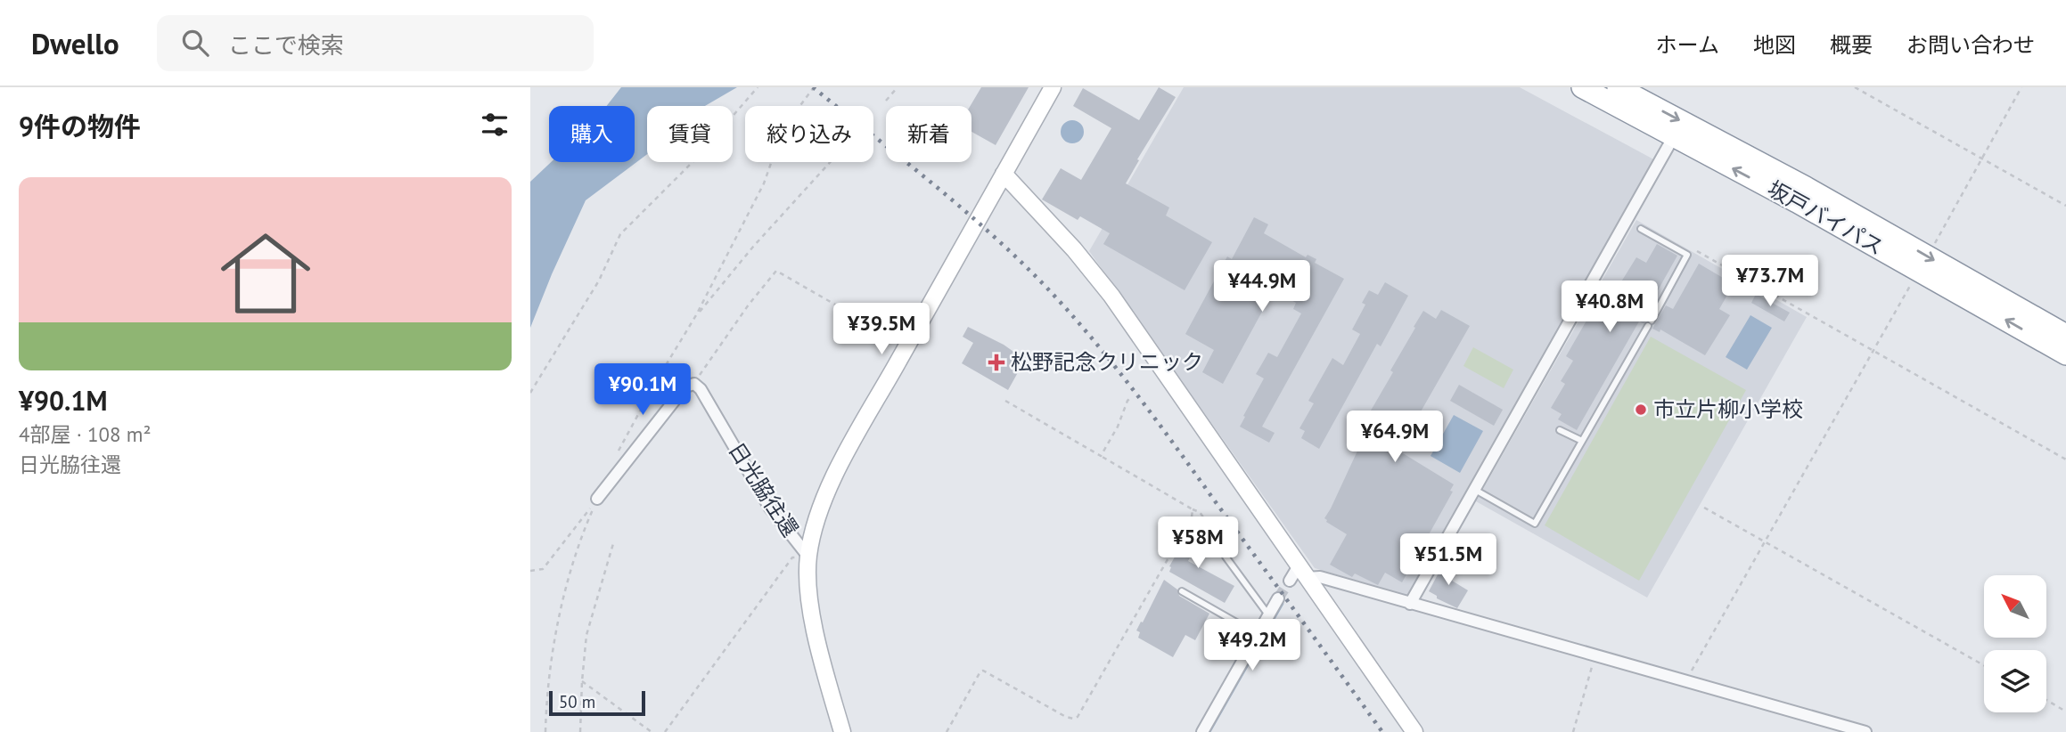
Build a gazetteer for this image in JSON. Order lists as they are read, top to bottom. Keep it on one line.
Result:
{"streets":{"highway":["坂戸バイパス"],"street":["日光脇往還"]},"places":{"health":["松野記念クリニック"],"other":["市立片柳小学校"]},"scale_bar":"50 m","north":"top left","page":{"header":"Dwello","search":"ここで検索","nav":["ホーム","地図","概要","お問い合わせ"],"heading":"9件の物件","chip":["購入","賃貸","絞り込み","新着"],"list":[{"name":"¥90.1M","note":"4部屋 · 108 m² · 日光脇往還"}],"price":["¥73.7M","¥44.9M","¥40.8M","¥39.5M","¥90.1M","¥64.9M","¥58M","¥51.5M","¥49.2M"],"scale":"50 m"}}
